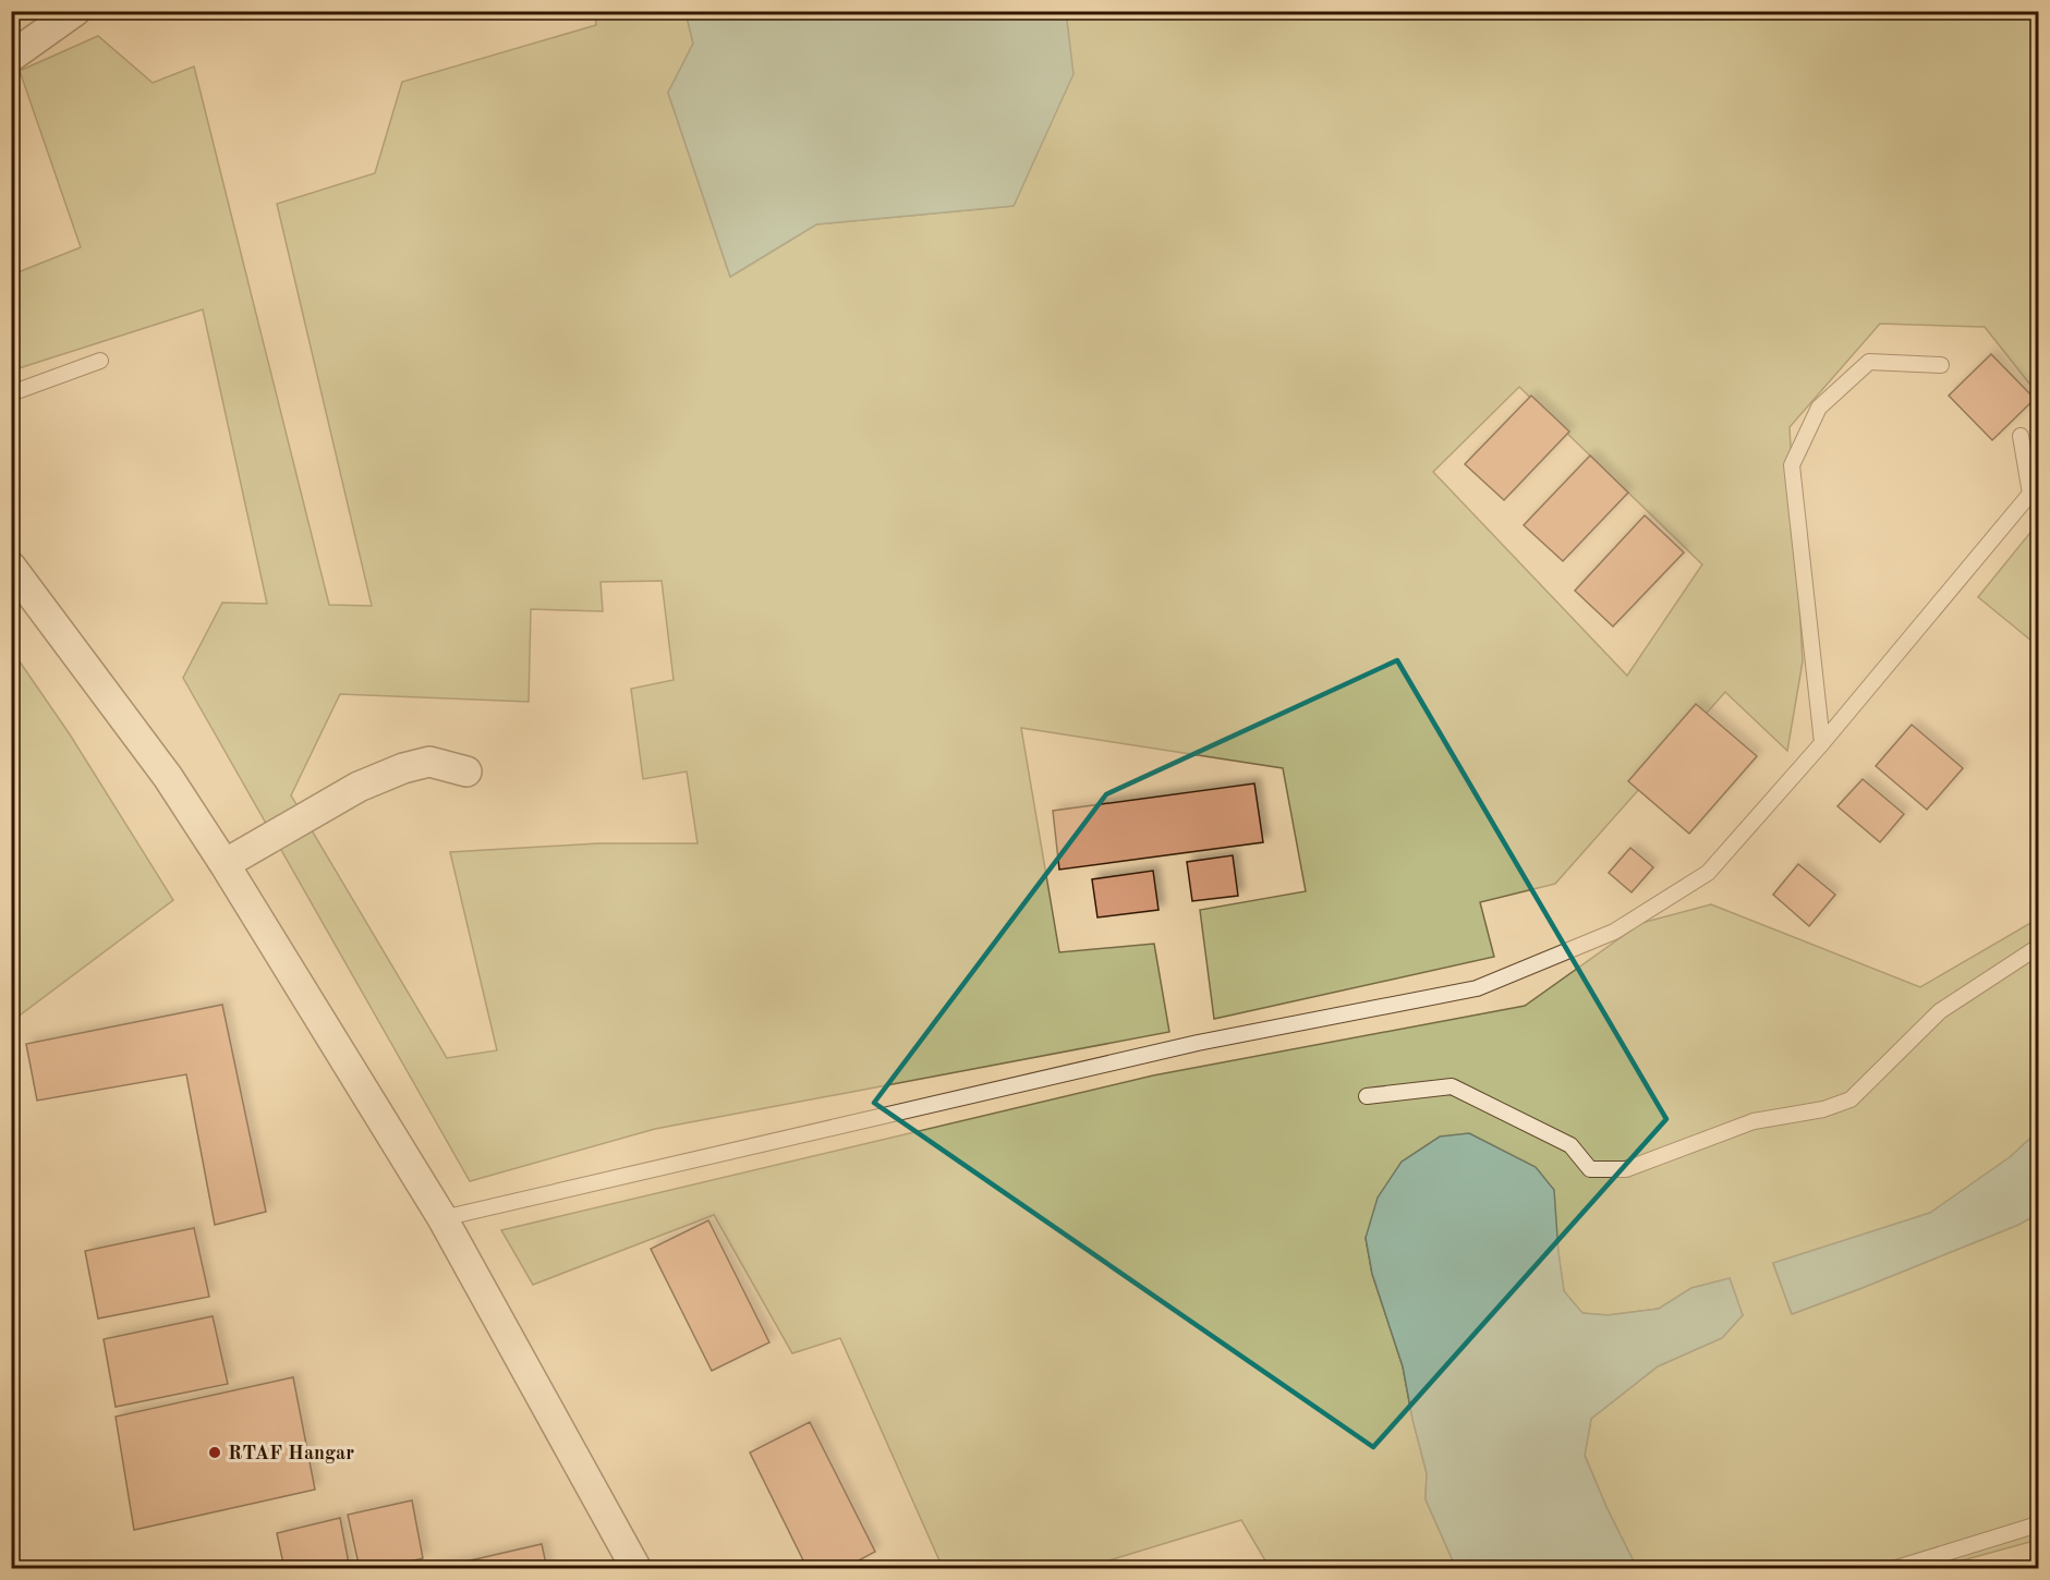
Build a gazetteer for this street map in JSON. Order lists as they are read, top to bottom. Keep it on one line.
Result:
{"places":["RTAF Hangar"]}
